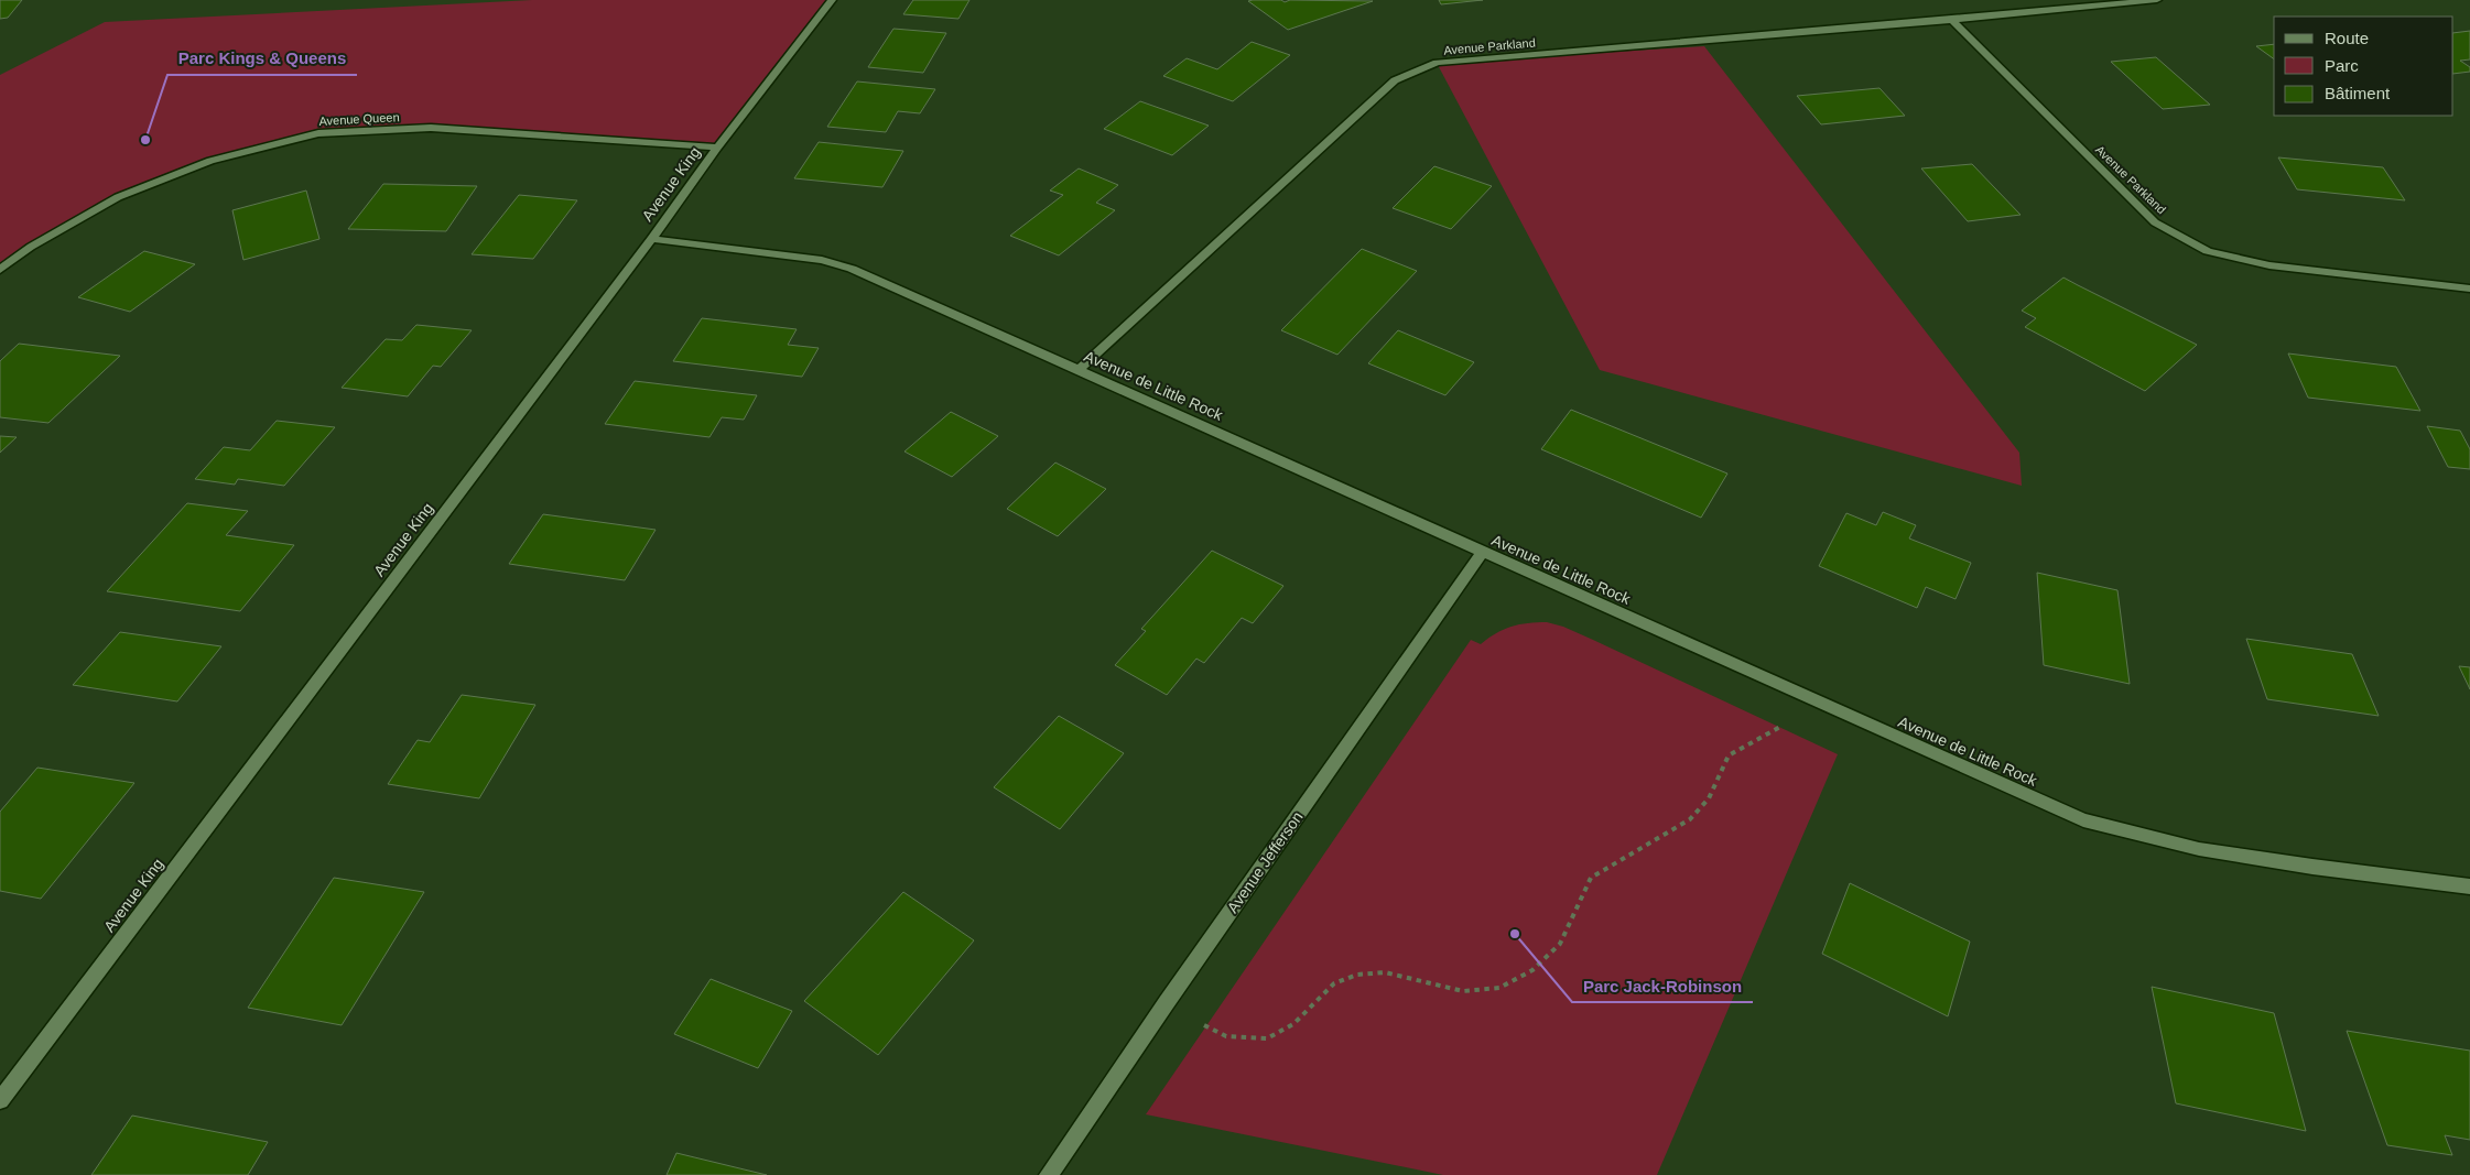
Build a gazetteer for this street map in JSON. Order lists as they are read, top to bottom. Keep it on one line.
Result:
{"streets":{"street":["Avenue Parkland","Avenue Queen","Avenue King","Avenue de Little Rock","Avenue Jefferson"]},"crossings":[["Avenue Parkland","Avenue de Little Rock"],["Avenue Queen","Avenue King"],["Avenue King","Avenue de Little Rock"],["Avenue de Little Rock","Avenue Jefferson"]],"places":["Parc Kings & Queens","Parc Jack-Robinson"],"legend":["Route","Parc","Bâtiment"]}
